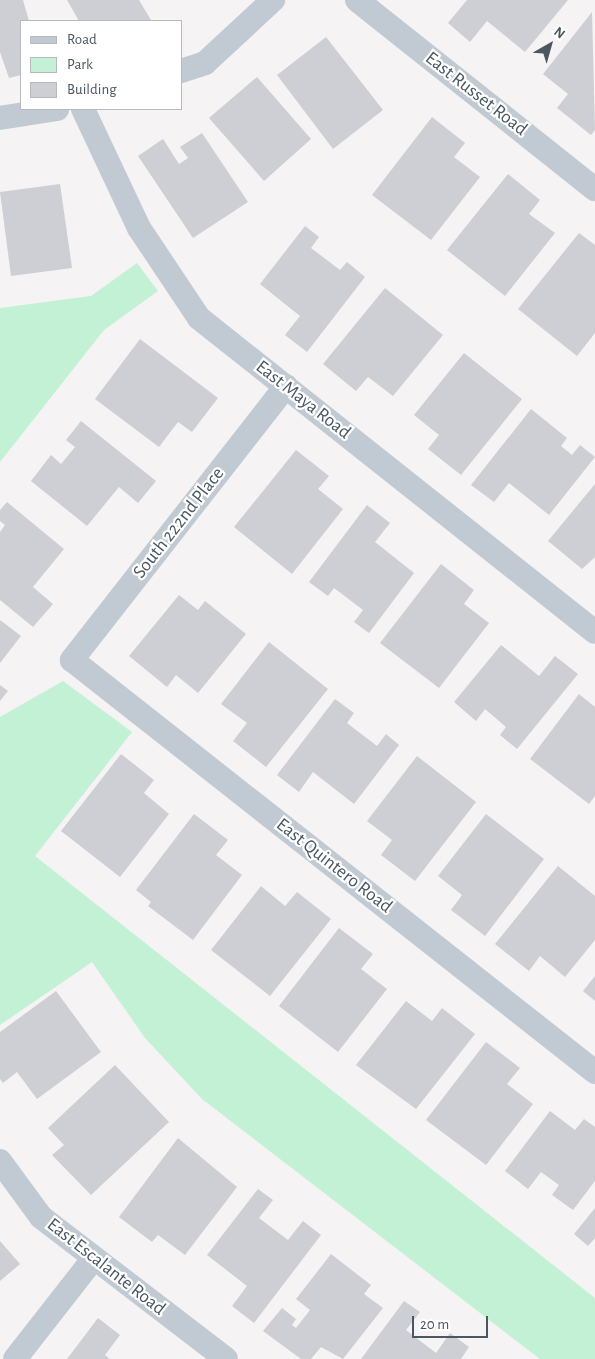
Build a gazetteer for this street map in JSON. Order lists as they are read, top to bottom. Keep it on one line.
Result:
{"streets":{"street":["East Russet Road","East Maya Road","South 222nd Place","East Quintero Road","East Escalante Road"]},"crossings":[["East Maya Road","South 222nd Place"],["South 222nd Place","East Quintero Road"]],"legend":["Road","Park","Building"],"scale_bar":"20 m","north":"top right"}
